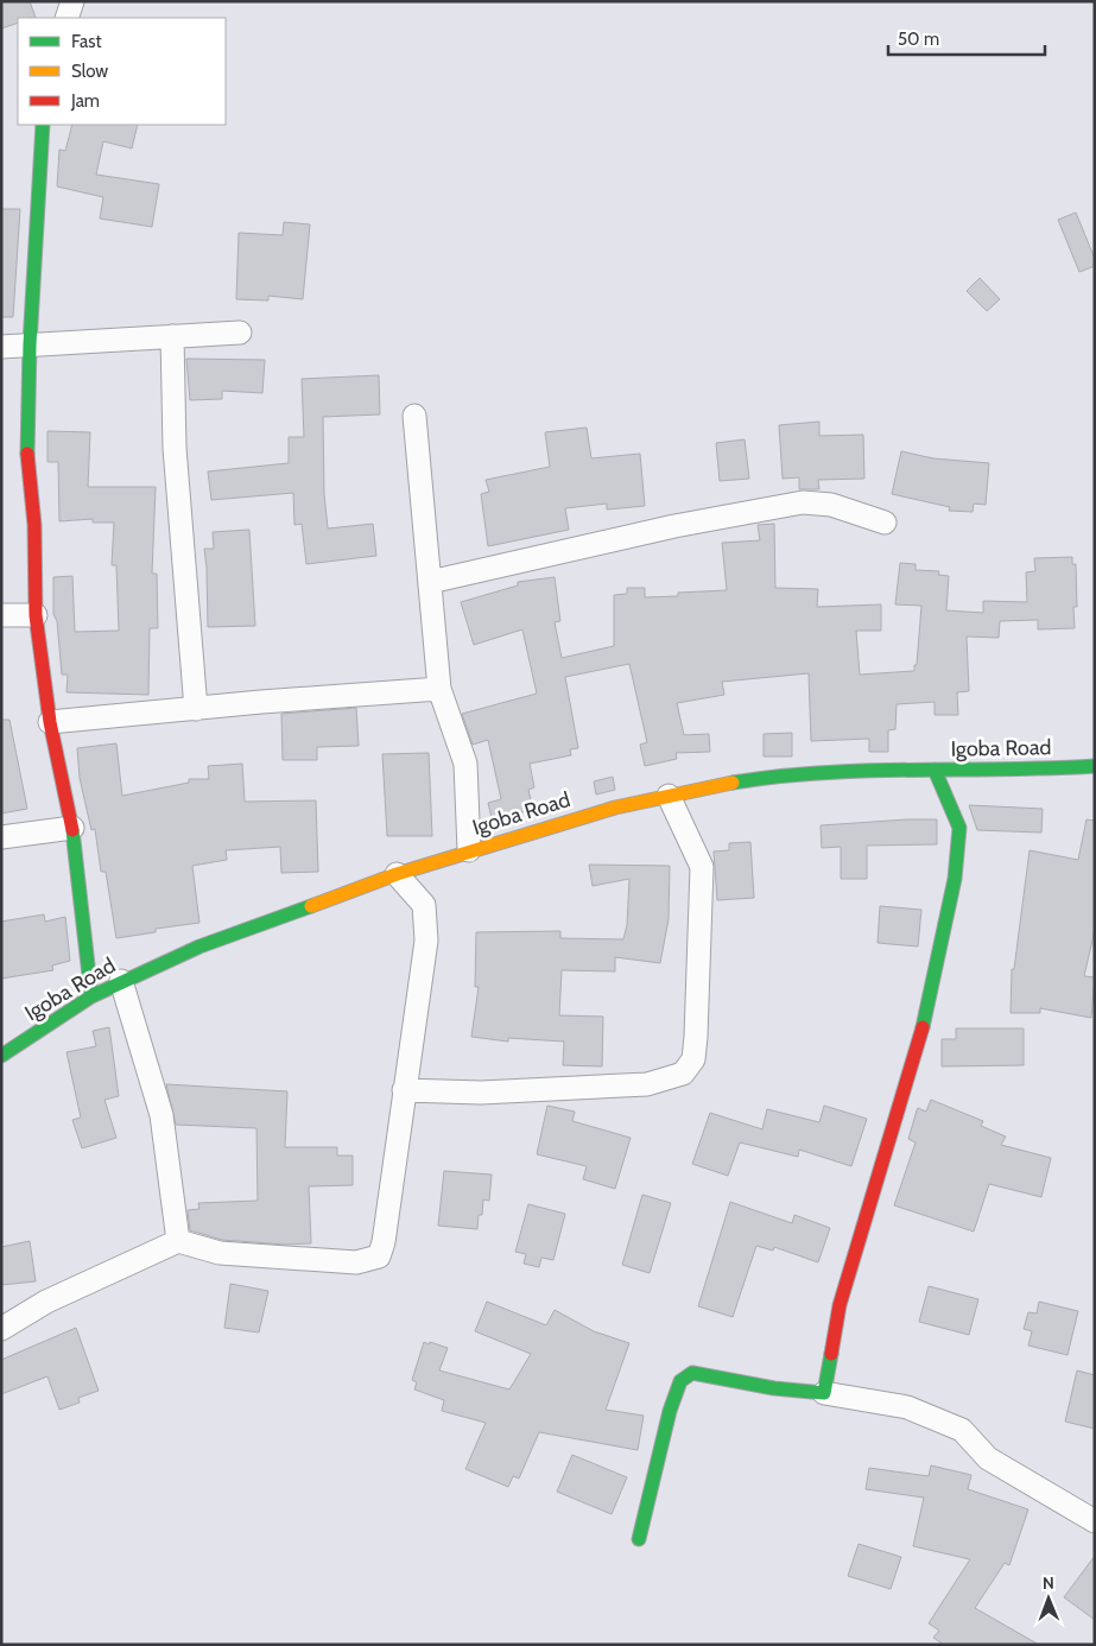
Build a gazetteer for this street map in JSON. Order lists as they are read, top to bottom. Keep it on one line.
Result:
{"streets":{"street":["Igoba Road"]},"legend":["Fast","Slow","Jam"],"scale_bar":"50 m","north":"top"}
